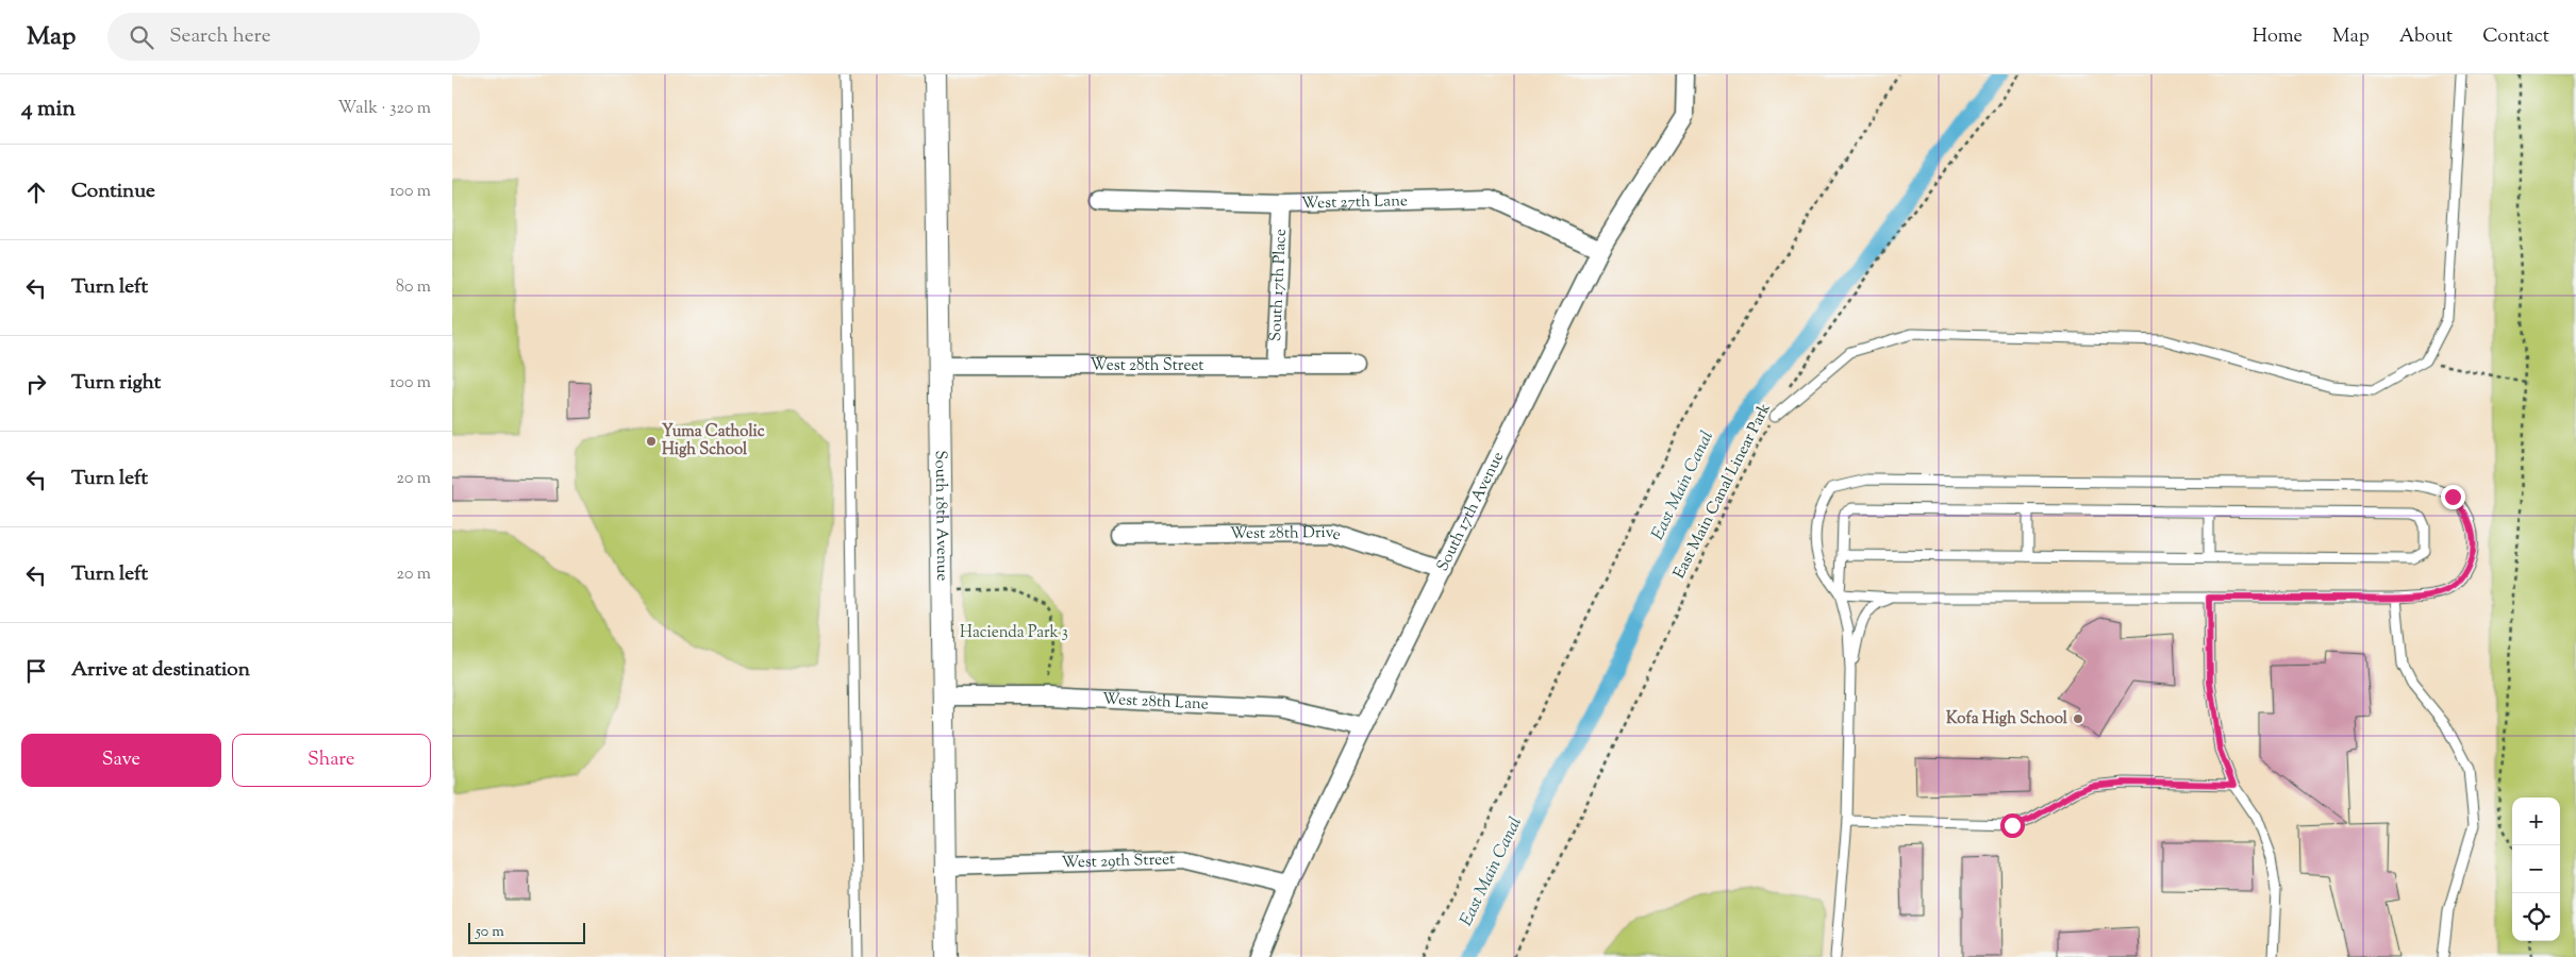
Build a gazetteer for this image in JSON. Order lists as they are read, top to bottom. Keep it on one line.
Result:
{"streets":{"street":["West 27th Lane","South 17th Place","West 28th Street","South 17th Avenue","South 18th Avenue","West 28th Drive","West 28th Lane","West 29th Street"],"path":["East Main Canal Linear Park"]},"crossings":[["West 27th Lane","South 17th Place"],["West 27th Lane","South 17th Avenue"],["South 17th Place","West 28th Street"],["West 28th Street","South 18th Avenue"],["South 17th Avenue","West 28th Drive"],["South 17th Avenue","West 28th Lane"],["South 17th Avenue","West 29th Street"],["South 18th Avenue","West 28th Lane"],["South 18th Avenue","West 29th Street"]],"water":["East Main Canal"],"parks":["Hacienda Park 3"],"places":["Yuma Catholic High School","Kofa High School"],"scale_bar":"50 m","page":{"header":"Map","search":"Search here","nav":["Home","Map","About","Contact"],"heading":["4 min","Walk · 320 m"],"list":[["Continue","100 m"],["Turn left","80 m"],["Turn right","100 m"],["Turn left","20 m"],["Turn left","20 m"],"Arrive at destination"],"buttons":["Save","Share"],"map_buttons":["+","−"],"scale":"50 m"}}
